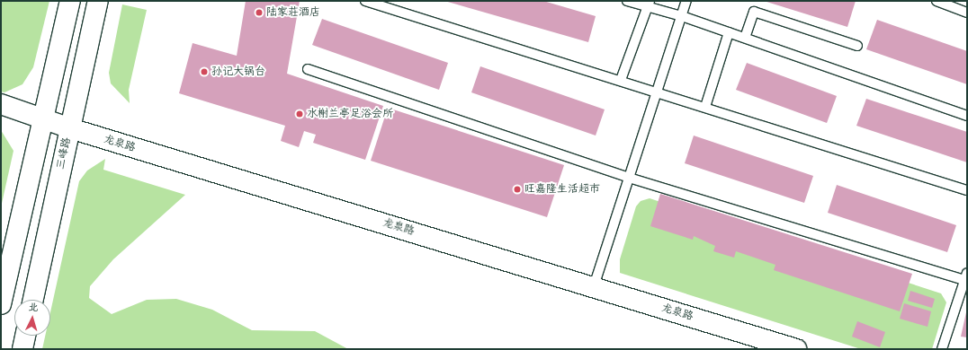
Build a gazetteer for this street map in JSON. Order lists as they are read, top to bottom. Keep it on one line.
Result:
{"streets":{"street":["龙泉路","三峰路"]},"crossings":[["龙泉路","三峰路"]],"places":["陆家荘酒店","孙记大锅台","水榭兰亭足浴会所","旺嘉隆生活超市"],"north":"top"}
